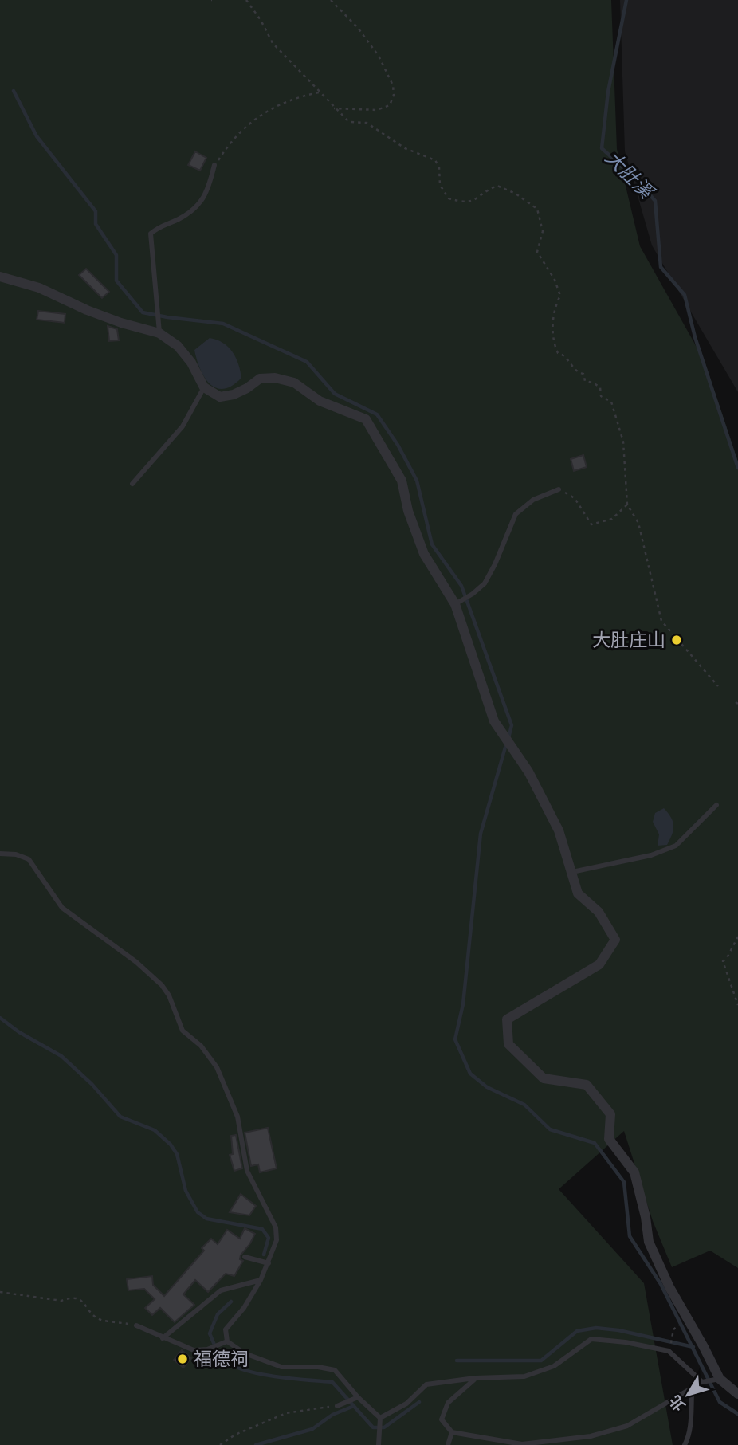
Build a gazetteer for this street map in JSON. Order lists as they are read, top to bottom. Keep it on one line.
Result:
{"water":["大肚溪"],"places":["大肚庄山","福德祠"],"north":"bottom left"}
